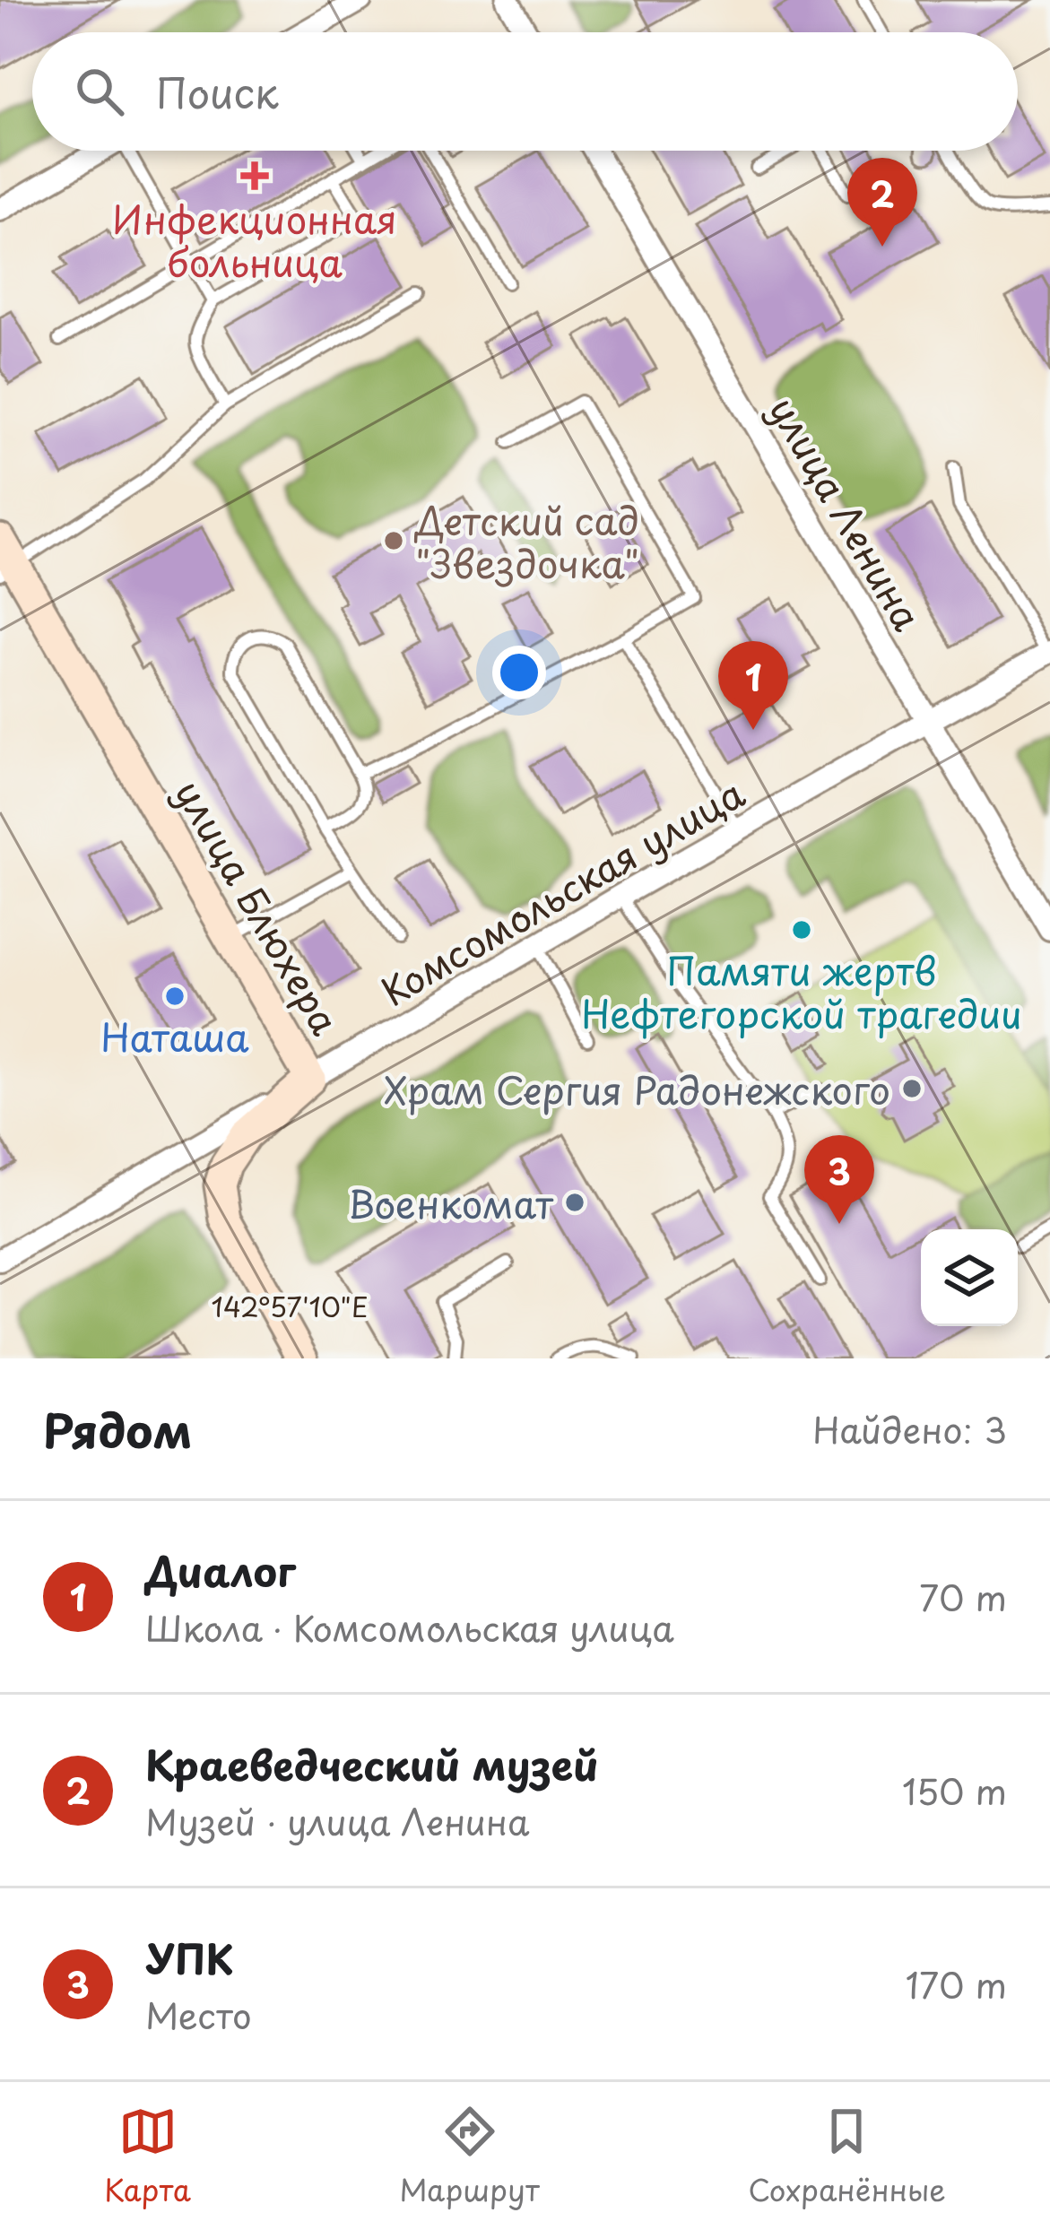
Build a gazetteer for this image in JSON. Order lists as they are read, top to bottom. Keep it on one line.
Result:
{"streets":{"street":["улица Ленина","Комсомольская улица","улица Блюхера"]},"crossings":[["улица Ленина","Комсомольская улица"],["Комсомольская улица","улица Блюхера"]],"places":{"health":["Инфекционная больница"],"other":["Детский сад \"Звездочка\"","Памяти жертв Нефтегорской трагедии","Наташа","Храм Сергия Радонежского","Военкомат"]},"page":{"search":"Поиск","pins":["2","1","3"],"heading":["Рядом","Найдено: 3"],"list":[{"mark":"1","name":"Диалог","note":"Школа · Комсомольская улица","value":"70 m"},{"mark":"2","name":"Краеведческий музей","note":"Музей · улица Ленина","value":"150 m"},{"mark":"3","name":"УПК","note":"Место","value":"170 m"}],"nav":["Карта","Маршрут","Сохранённые"]},"coordinates":["142°57'10\"E"]}
